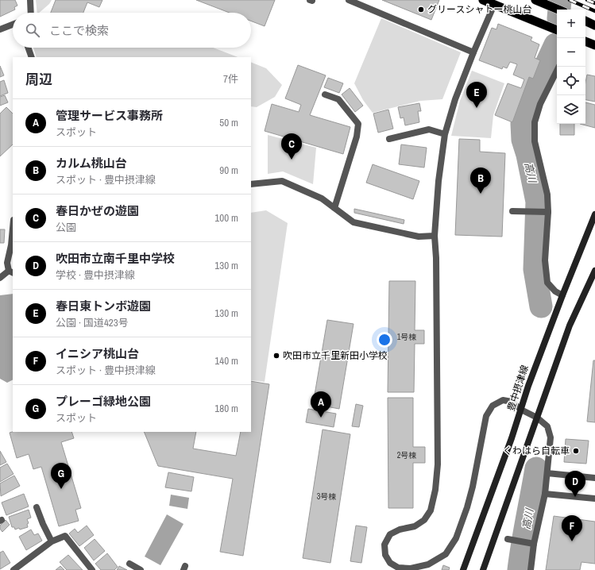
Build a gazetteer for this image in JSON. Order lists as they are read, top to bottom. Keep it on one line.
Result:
{"streets":{"main road":["豊中摂津線"]},"water":["高川"],"places":["グリースシャトー桃山台","吹田市立千里新田小学校","くわはら自転車"],"house_numbers":["1号棟","2号棟","3号棟"],"page":{"map_buttons":["+","−"],"search":"ここで検索","heading":["周辺","7件"],"pins":["E","C","B","A","G","D","F"],"list":[{"mark":"A","name":"管理サービス事務所","note":"スポット","value":"50 m"},{"mark":"B","name":"カルム桃山台","note":"スポット · 豊中摂津線","value":"90 m"},{"mark":"C","name":"春日かぜの遊園","note":"公園","value":"100 m"},{"mark":"D","name":"吹田市立南千里中学校","note":"学校 · 豊中摂津線","value":"130 m"},{"mark":"E","name":"春日東トンボ遊園","note":"公園 · 国道423号","value":"130 m"},{"mark":"F","name":"イニシア桃山台","note":"スポット · 豊中摂津線","value":"140 m"},{"mark":"G","name":"プレーゴ緑地公園","note":"スポット","value":"180 m"}]}}
